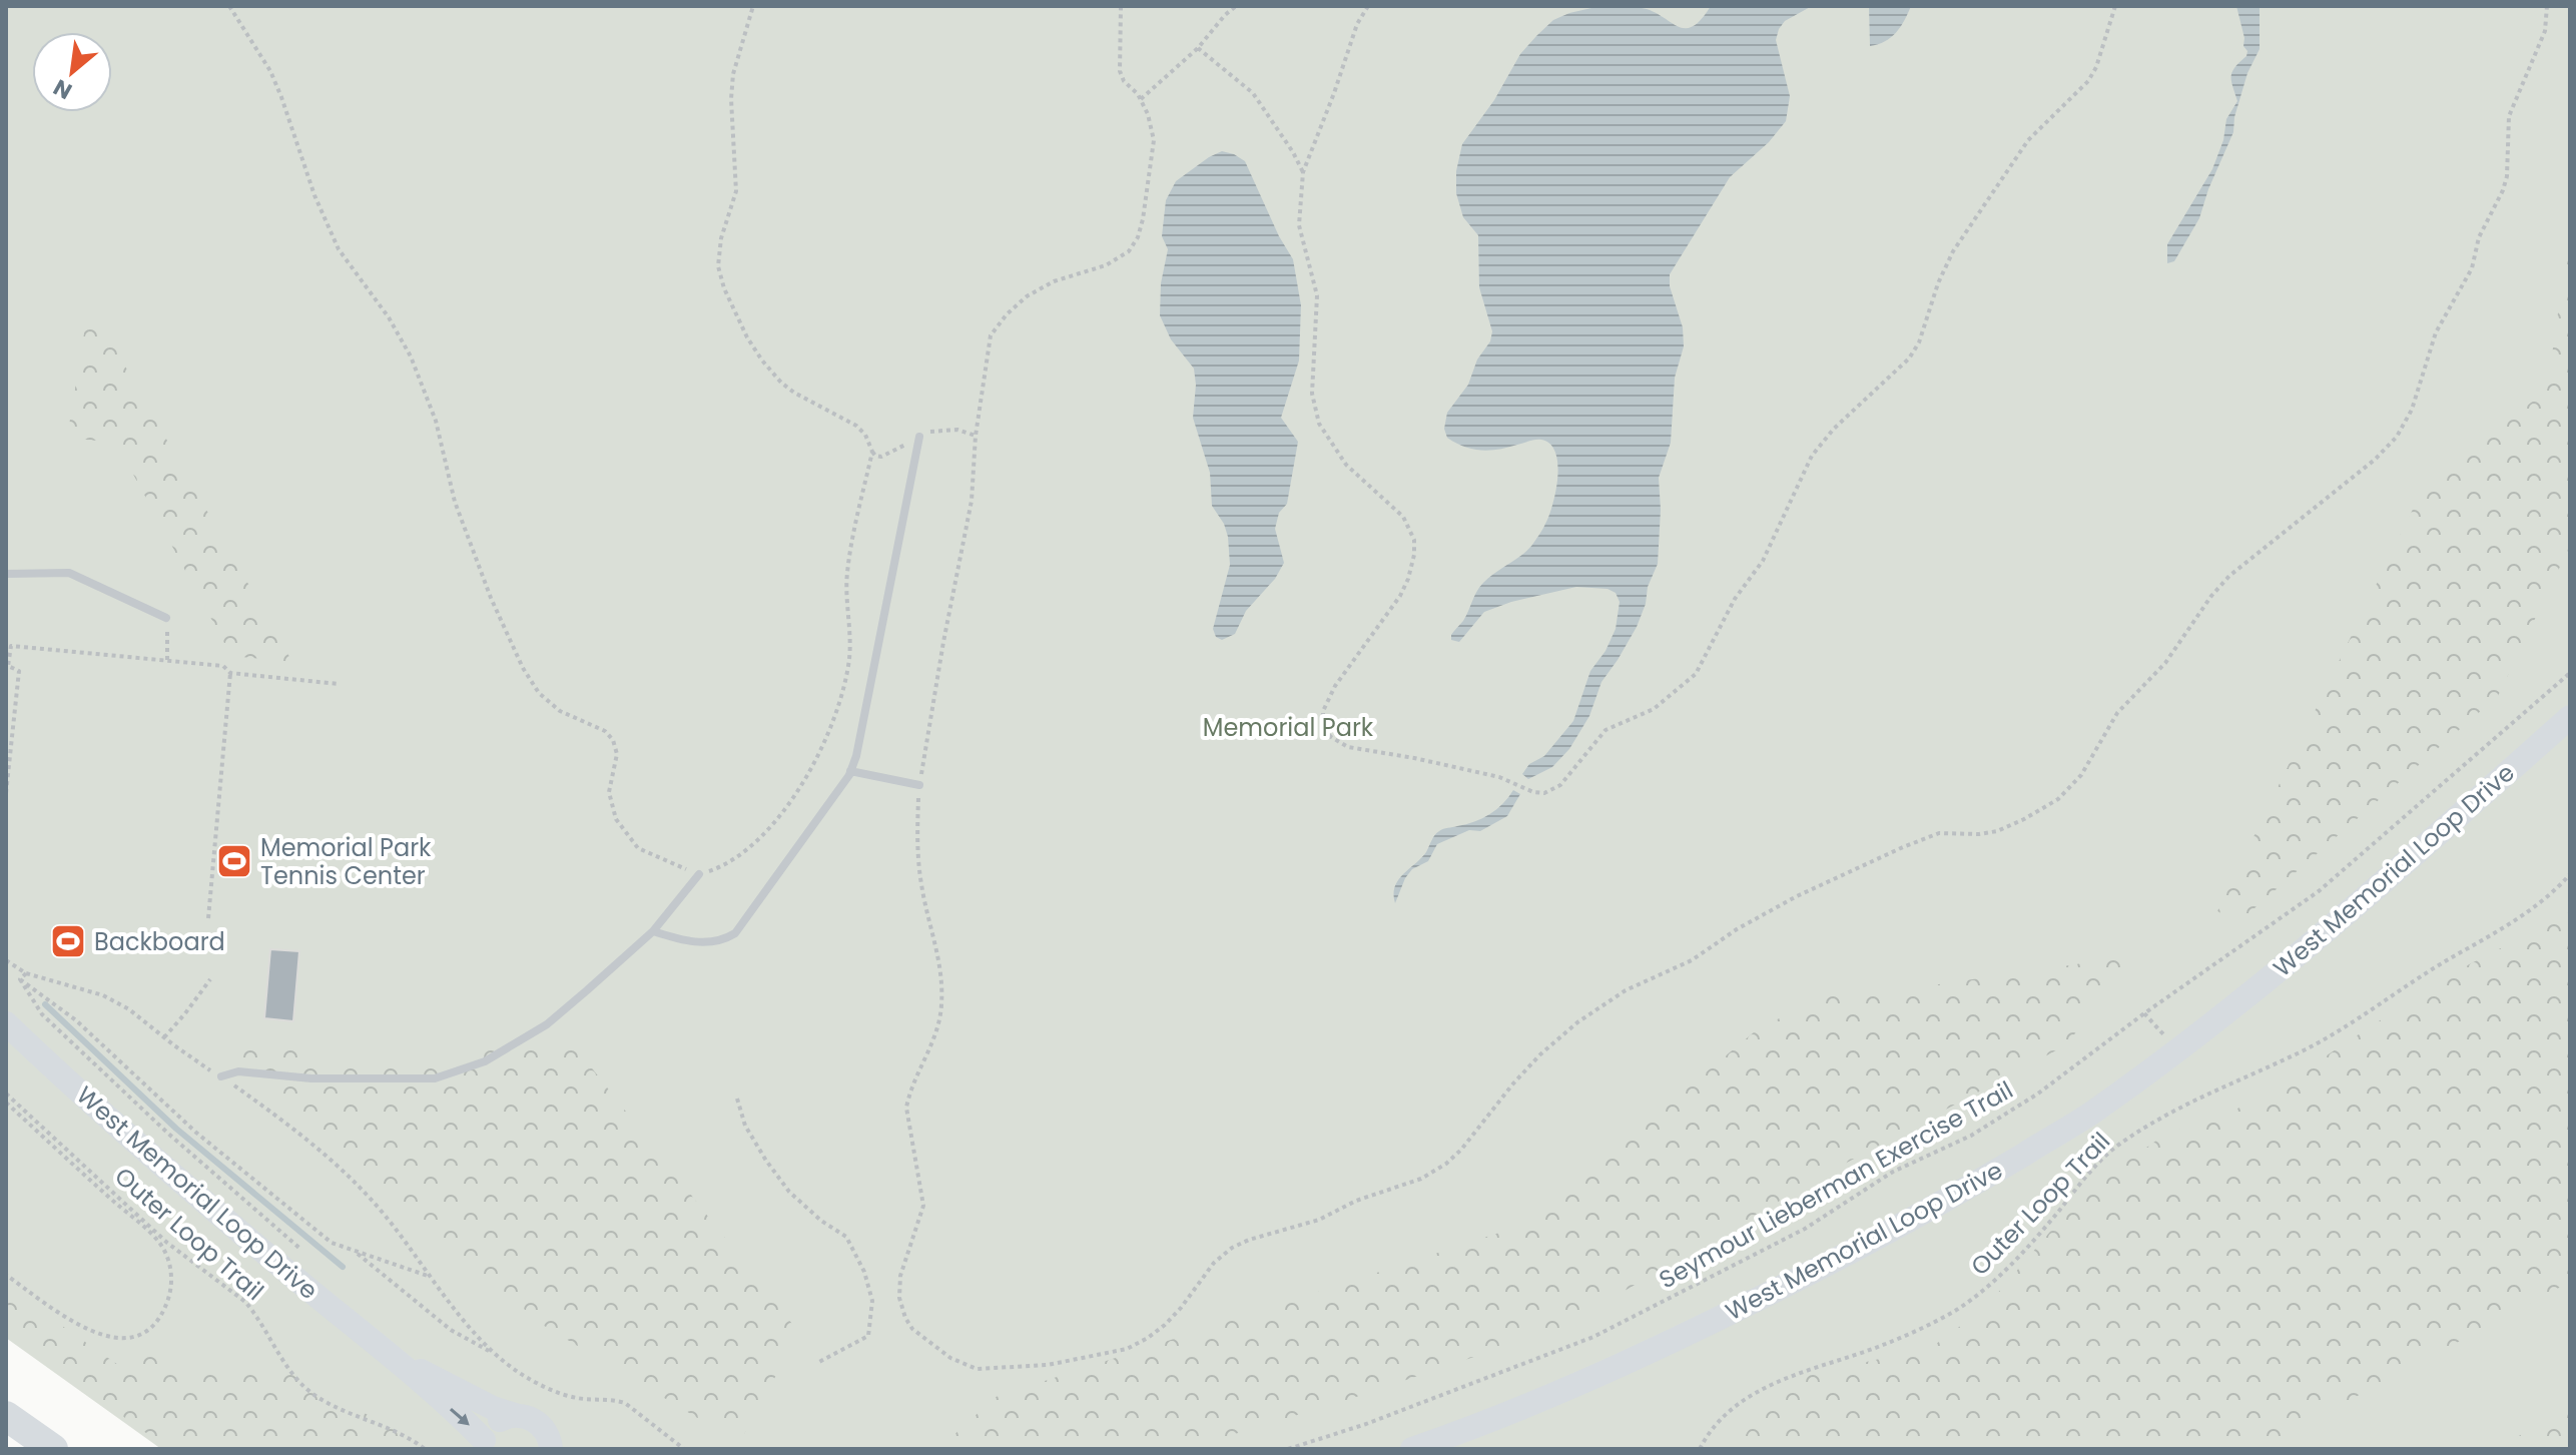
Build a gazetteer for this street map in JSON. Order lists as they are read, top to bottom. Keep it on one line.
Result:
{"streets":{"street":["West Memorial Loop Drive"],"path":["Seymour Lieberman Exercise Trail","Outer Loop Trail"]},"parks":["Memorial Park"],"places":{"sports":["Memorial Park Tennis Center","Backboard"]},"north":"bottom left"}
